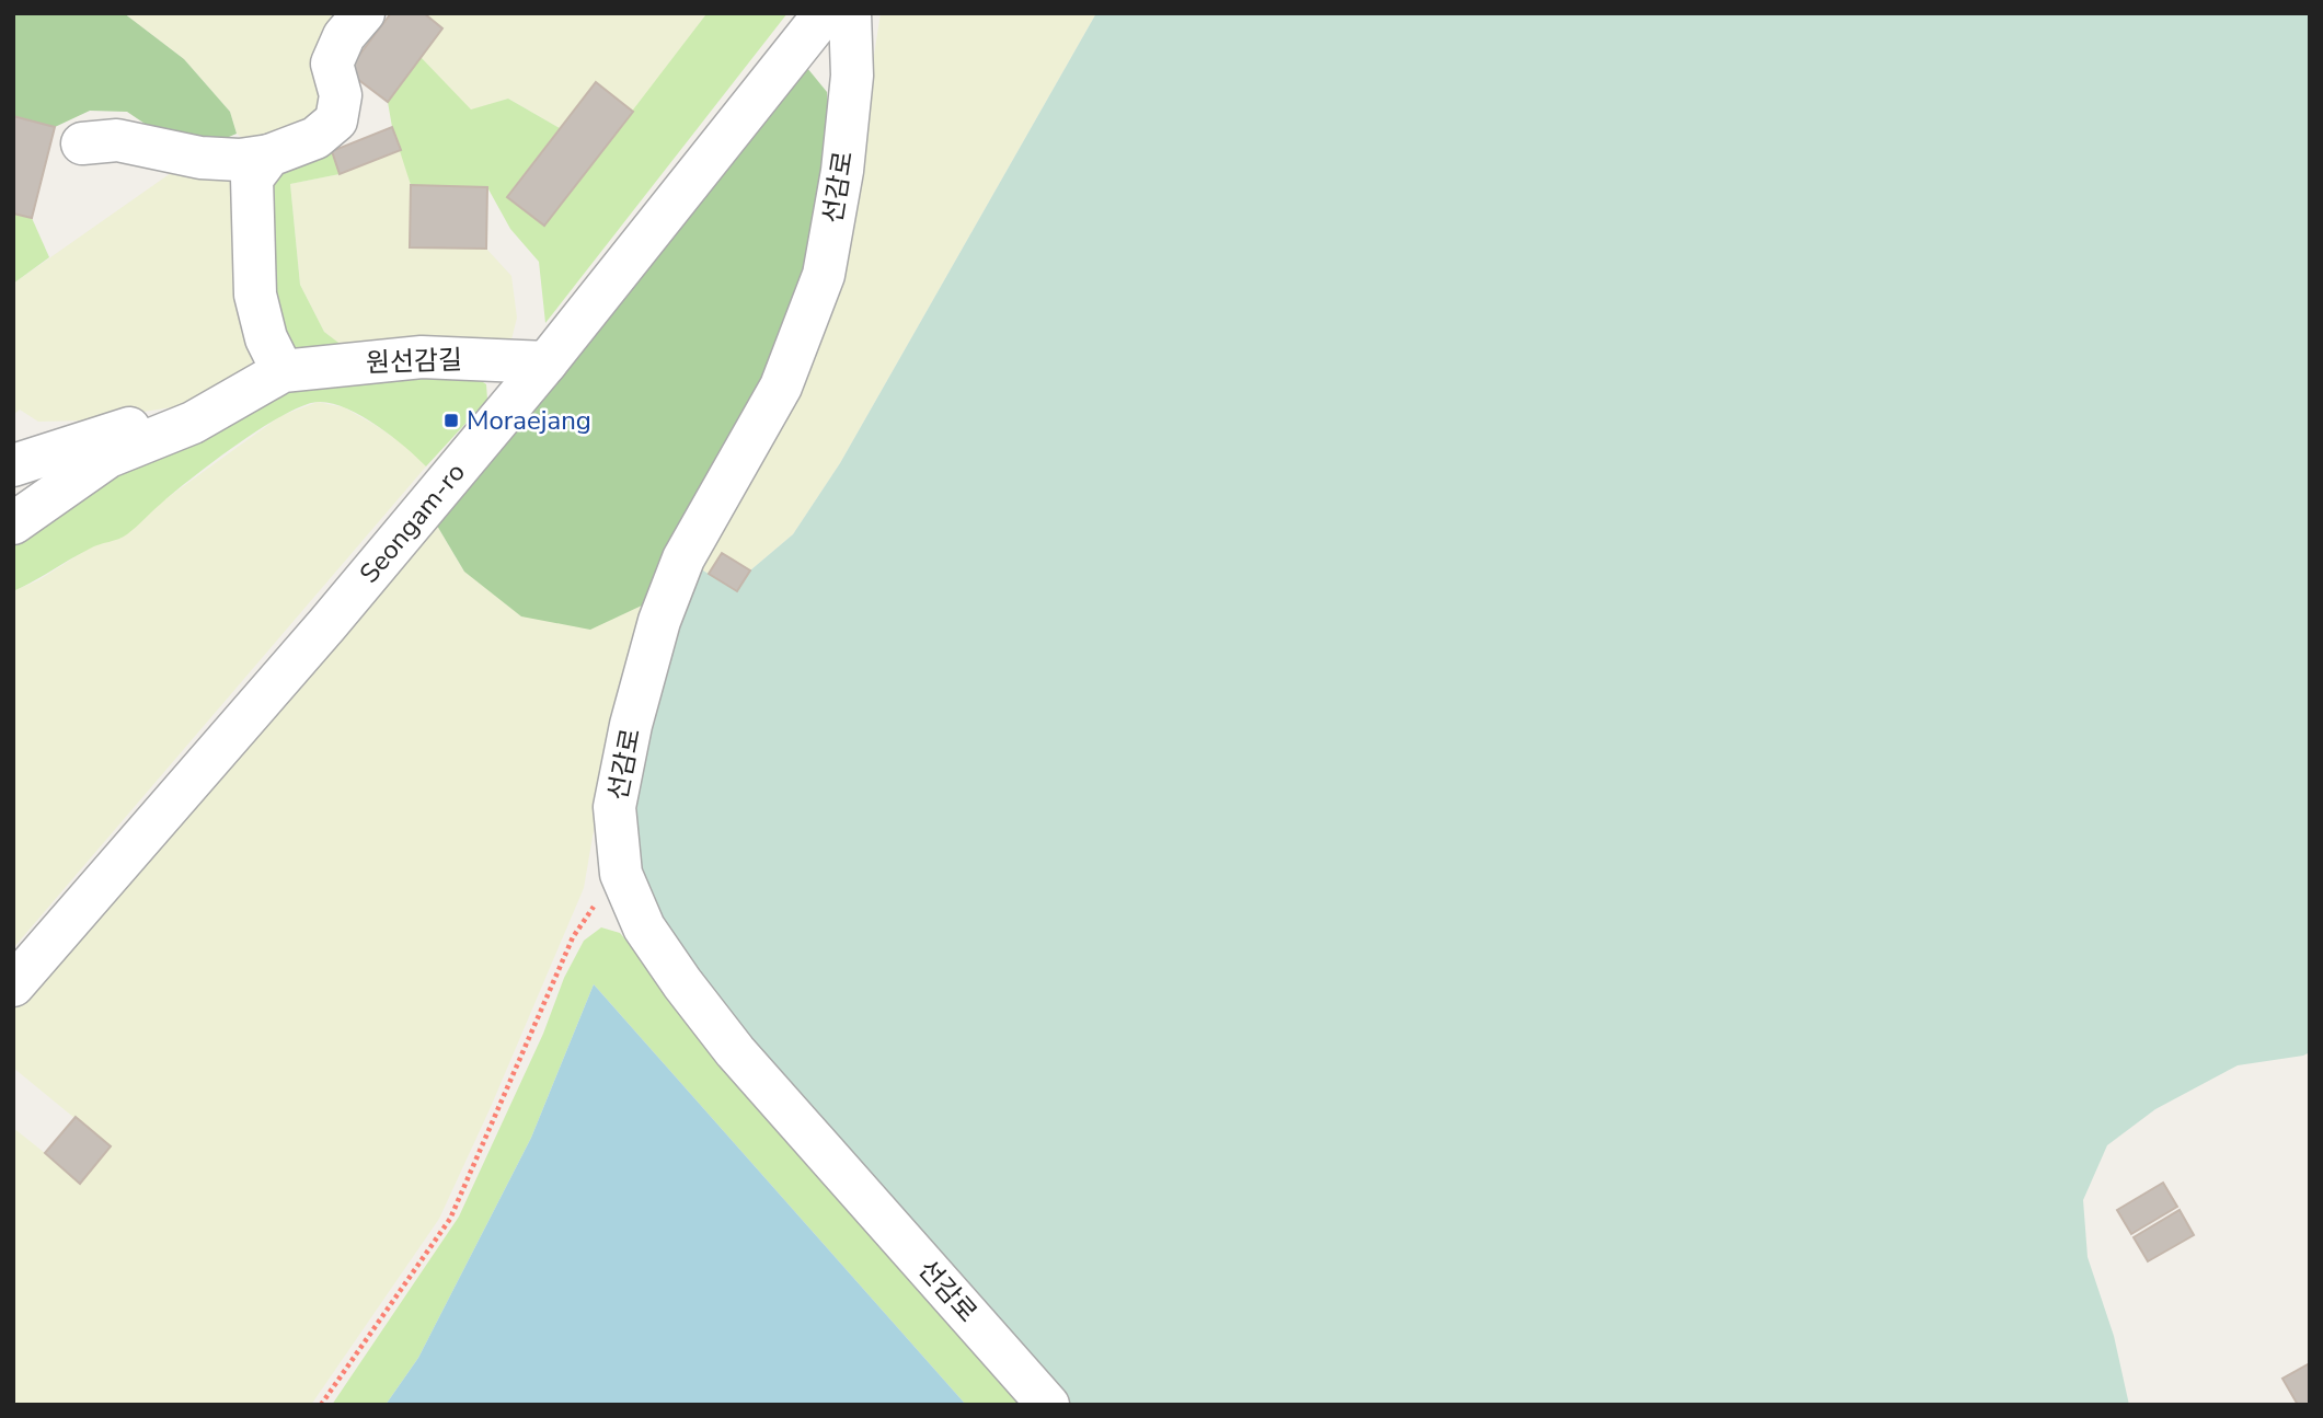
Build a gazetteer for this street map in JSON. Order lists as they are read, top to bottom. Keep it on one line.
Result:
{"streets":{"street":["선감로","원선감길","Seongam-ro"]},"crossings":[["원선감길","Seongam-ro"]],"places":{"transit":["Moraejang"]}}
